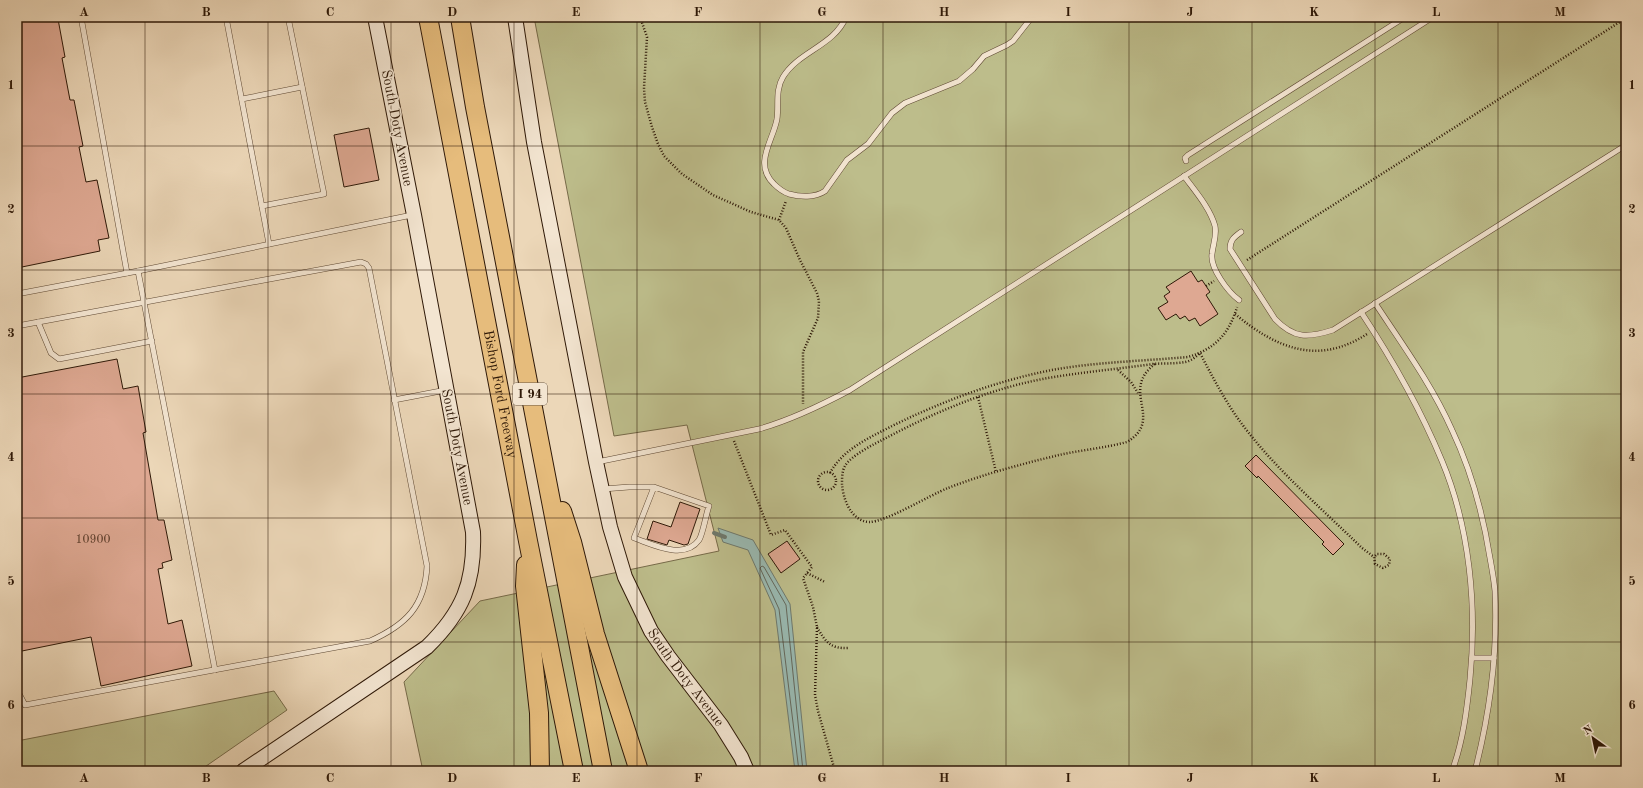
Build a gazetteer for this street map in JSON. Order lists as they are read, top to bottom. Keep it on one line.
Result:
{"streets":{"highway":["Bishop Ford Freeway","I 94"],"street":["South Doty Avenue"]},"house_numbers":["10900"],"north":"top left","grid":{"columns":["A","B","C","D","E","F","G","H","I","J","K","L","M"],"rows":["1","2","3","4","5","6"]}}
